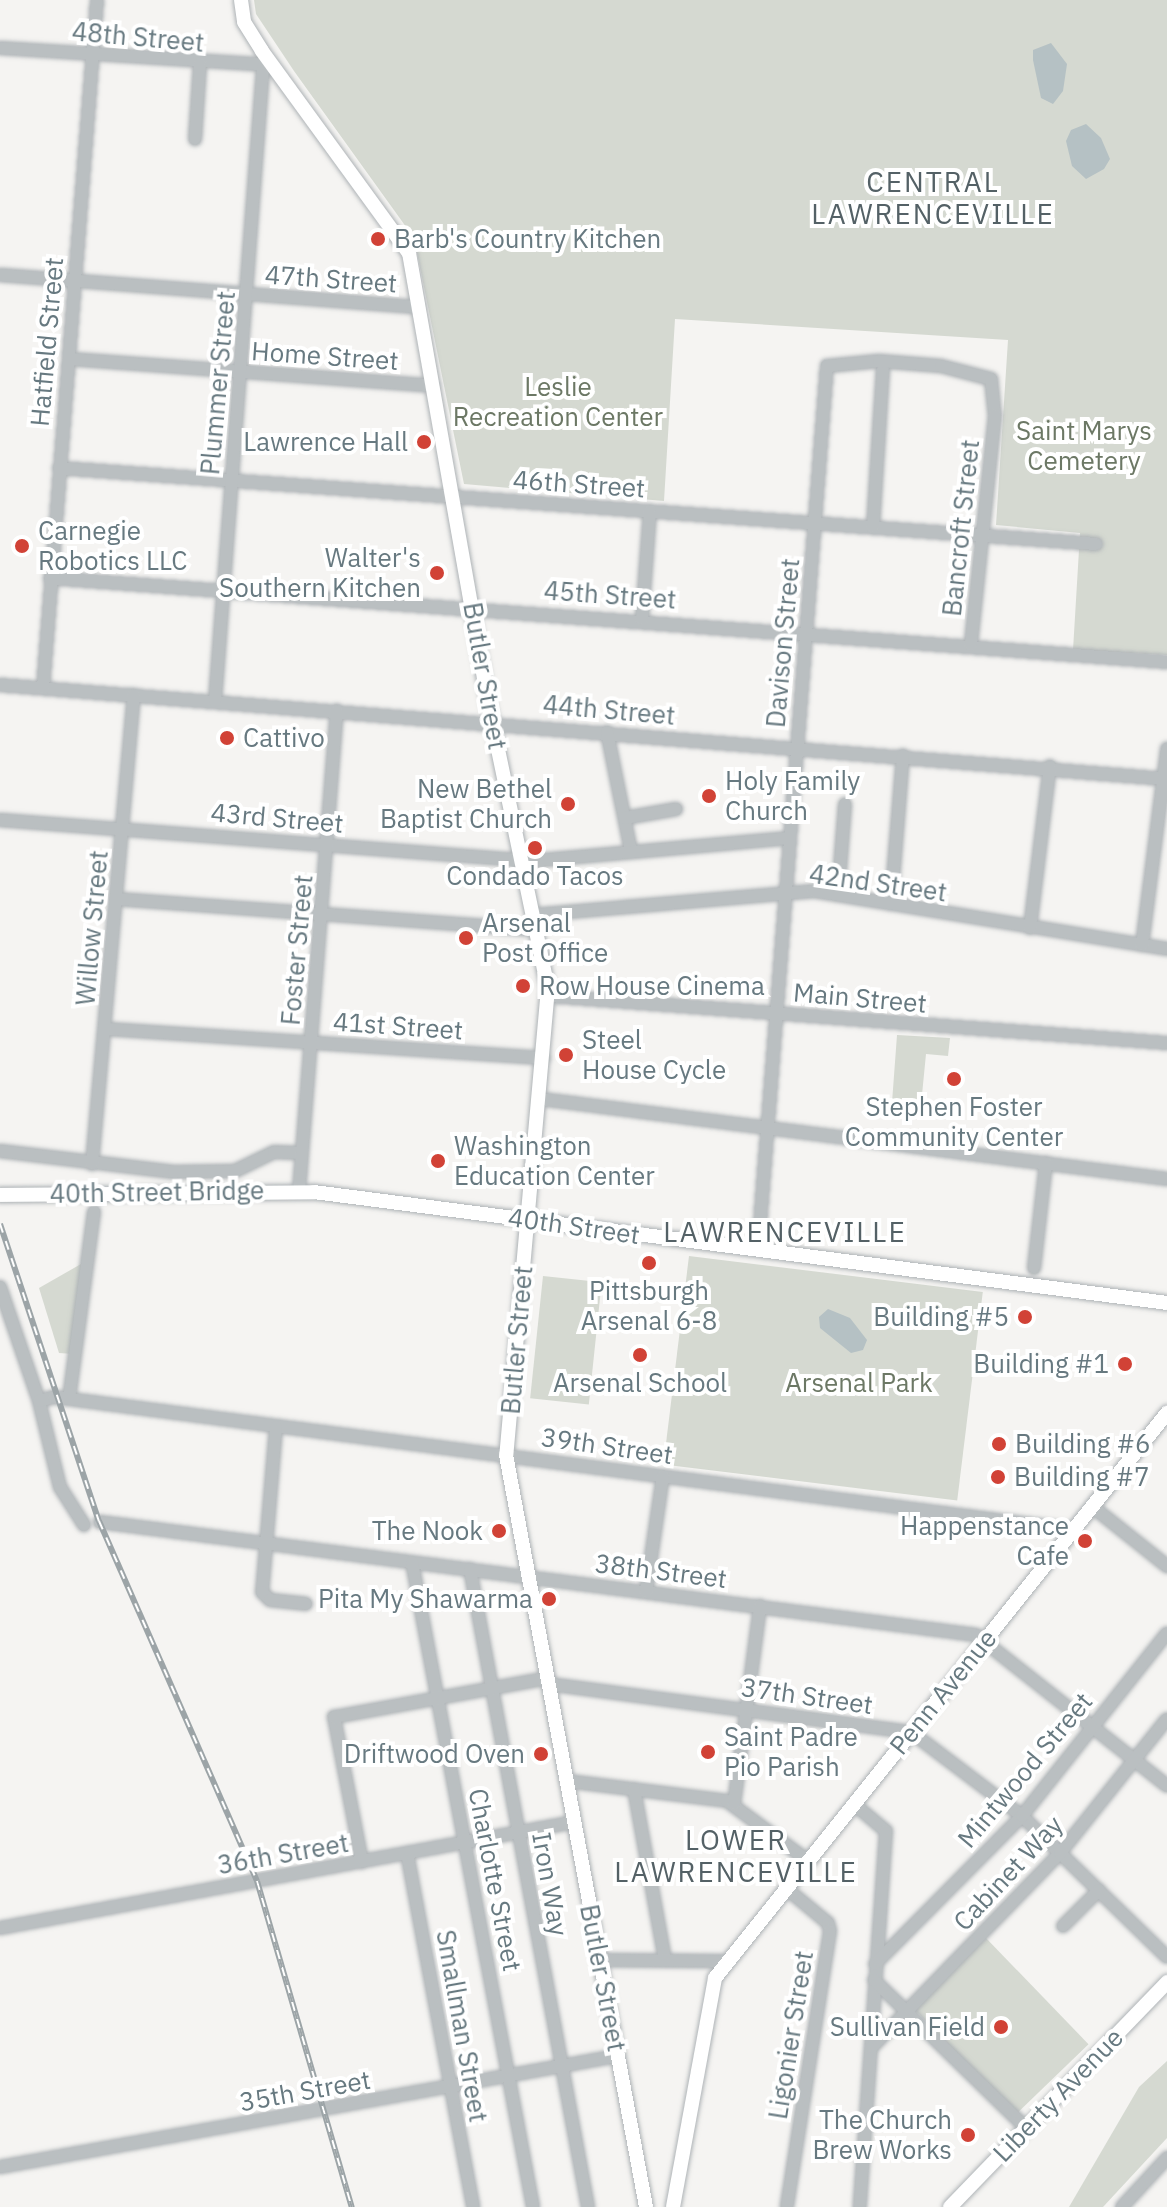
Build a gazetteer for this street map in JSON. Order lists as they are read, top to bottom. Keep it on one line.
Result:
{"streets":{"main road":["Butler Street","40th Street Bridge","40th Street","Penn Avenue","Liberty Avenue"],"street":["48th Street","47th Street","Hatfield Street","Home Street","Plummer Street","46th Street","Bancroft Street","45th Street","Davison Street","44th Street","43rd Street","42nd Street","Willow Street","Foster Street","Main Street","41st Street","39th Street","38th Street","37th Street","Mintwood Street","36th Street","Cabinet Way","Charlotte Street","Iron Way","Smallman Street","Ligonier Street","35th Street"]},"crossings":[["48th Street","Hatfield Street"],["48th Street","Plummer Street"],["48th Street","Butler Street"],["47th Street","Hatfield Street"],["47th Street","Plummer Street"],["47th Street","Butler Street"],["Hatfield Street","Home Street"],["Hatfield Street","46th Street"],["Hatfield Street","45th Street"],["Hatfield Street","44th Street"],["Home Street","Plummer Street"],["Home Street","Butler Street"],["Plummer Street","46th Street"],["Plummer Street","45th Street"],["Plummer Street","Butler Street"],["Plummer Street","44th Street"],["46th Street","Bancroft Street"],["46th Street","Davison Street"],["46th Street","Butler Street"],["Bancroft Street","45th Street"],["Bancroft Street","Davison Street"],["45th Street","Davison Street"],["45th Street","Butler Street"],["Davison Street","44th Street"],["Davison Street","43rd Street"],["Davison Street","42nd Street"],["Davison Street","Main Street"],["Davison Street","40th Street"],["Butler Street","44th Street"],["Butler Street","43rd Street"],["Butler Street","42nd Street"],["Butler Street","Main Street"],["Butler Street","41st Street"],["Butler Street","40th Street"],["Butler Street","39th Street"],["Butler Street","38th Street"],["Butler Street","37th Street"],["Butler Street","36th Street"],["Butler Street","35th Street"],["44th Street","Willow Street"],["44th Street","Foster Street"],["43rd Street","Willow Street"],["43rd Street","Foster Street"],["42nd Street","Willow Street"],["42nd Street","Foster Street"],["Willow Street","41st Street"],["Foster Street","41st Street"],["Foster Street","40th Street Bridge"],["Foster Street","40th Street"],["40th Street Bridge","40th Street"],["39th Street","Penn Avenue"],["38th Street","Penn Avenue"],["38th Street","Charlotte Street"],["38th Street","Iron Way"],["Penn Avenue","37th Street"],["Penn Avenue","Ligonier Street"],["37th Street","Mintwood Street"],["37th Street","36th Street"],["37th Street","Cabinet Way"],["37th Street","Charlotte Street"],["37th Street","Iron Way"],["36th Street","Charlotte Street"],["36th Street","Iron Way"],["36th Street","Smallman Street"],["Charlotte Street","35th Street"],["Iron Way","35th Street"],["Smallman Street","35th Street"]],"districts":["CENTRAL LAWRENCEVILLE","LAWRENCEVILLE","LOWER LAWRENCEVILLE"],"parks":["Leslie Recreation Center","Saint Marys Cemetery","Arsenal Park"],"places":["Barb's Country Kitchen","Lawrence Hall","Carnegie Robotics LLC","Walter's Southern Kitchen","Cattivo","Holy Family Church","New Bethel Baptist Church","Condado Tacos","Arsenal Post Office","Row House Cinema","Steel House Cycle","Stephen Foster Community Center","Washington Education Center","Pittsburgh Arsenal 6-8","Building #5","Arsenal School","Building #1","Building #6","Building #7","The Nook","Happenstance Cafe","Pita My Shawarma","Saint Padre Pio Parish","Driftwood Oven","Sullivan Field","The Church Brew Works"]}
